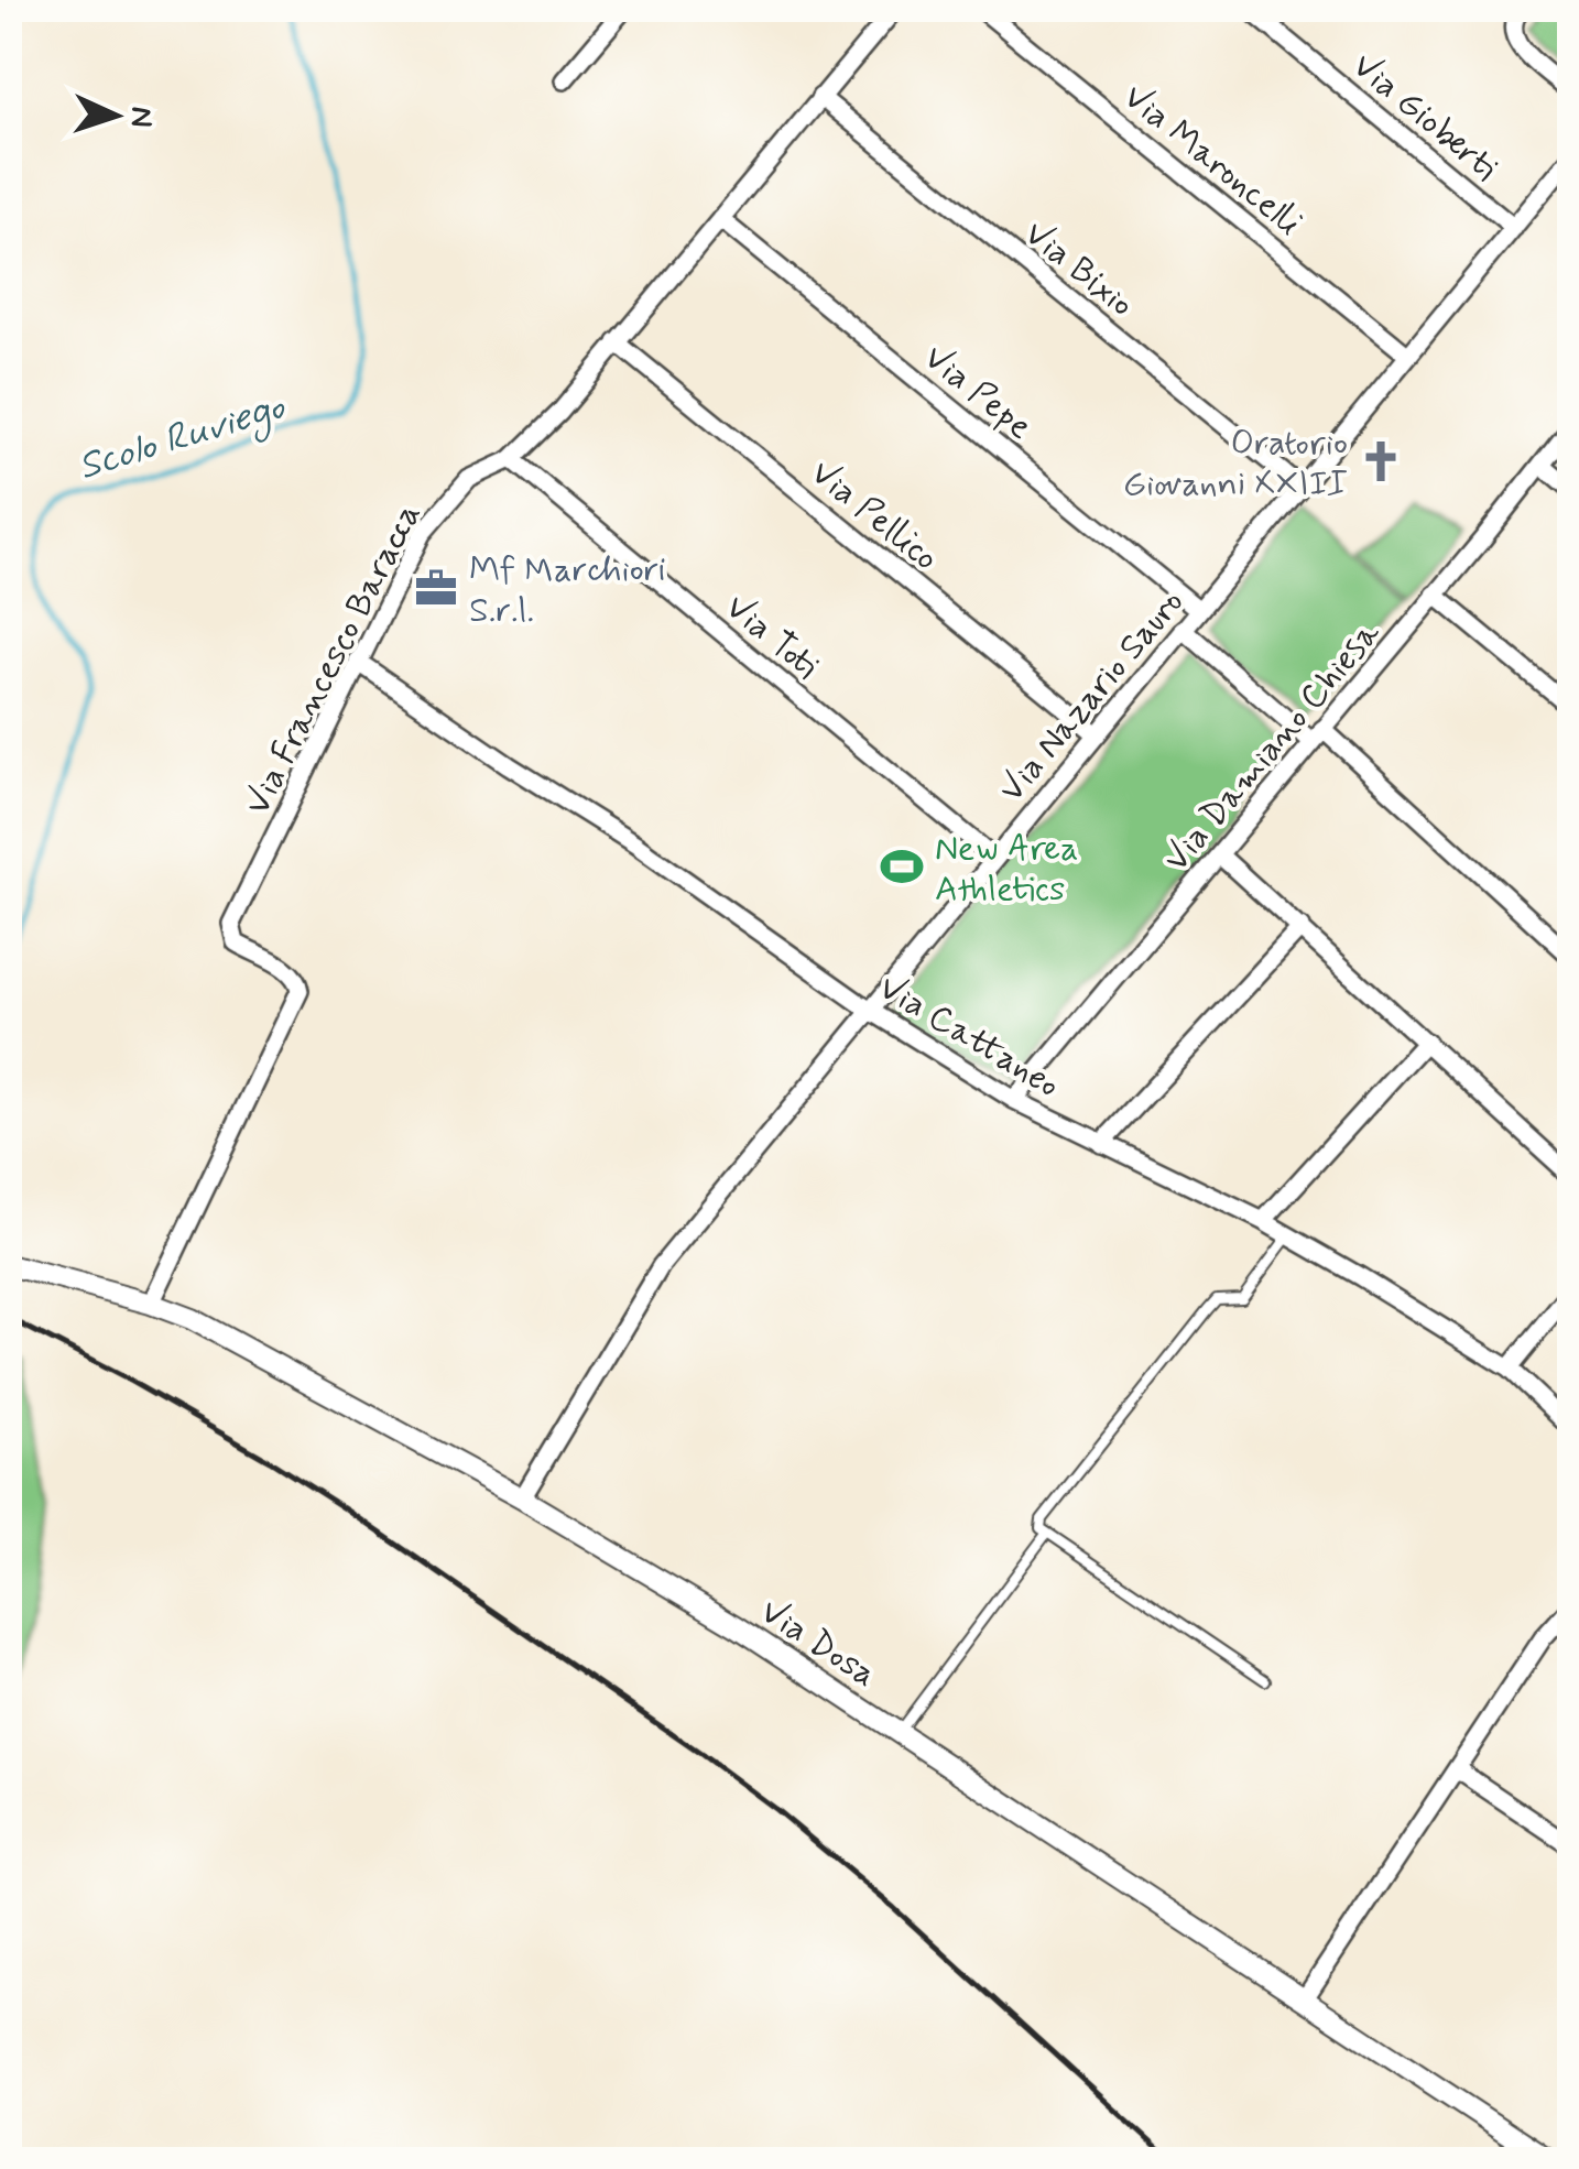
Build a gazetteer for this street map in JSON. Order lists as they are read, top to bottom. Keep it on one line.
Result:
{"streets":{"street":["Via Gioberti","Via Maroncelli","Via Bixio","Via Pepe","Via Pellico","Via Toti","Via Francesco Baracca","Via Nazario Sauro","Via Damiano Chiesa","Via Cattaneo","Via Dosa"]},"crossings":[["Via Gioberti","Via Nazario Sauro"],["Via Maroncelli","Via Nazario Sauro"],["Via Bixio","Via Francesco Baracca"],["Via Bixio","Via Nazario Sauro"],["Via Pepe","Via Francesco Baracca"],["Via Pepe","Via Nazario Sauro"],["Via Pellico","Via Francesco Baracca"],["Via Pellico","Via Nazario Sauro"],["Via Toti","Via Francesco Baracca"],["Via Toti","Via Nazario Sauro"],["Via Francesco Baracca","Via Cattaneo"],["Via Francesco Baracca","Via Dosa"],["Via Nazario Sauro","Via Cattaneo"],["Via Nazario Sauro","Via Dosa"],["Via Damiano Chiesa","Via Cattaneo"]],"water":["Scolo Ruviego"],"places":{"church":["Oratorio Giovanni XXIII"],"office":["Mf Marchiori S.r.l."],"sports":["New Area Athletics"]},"north":"right"}
